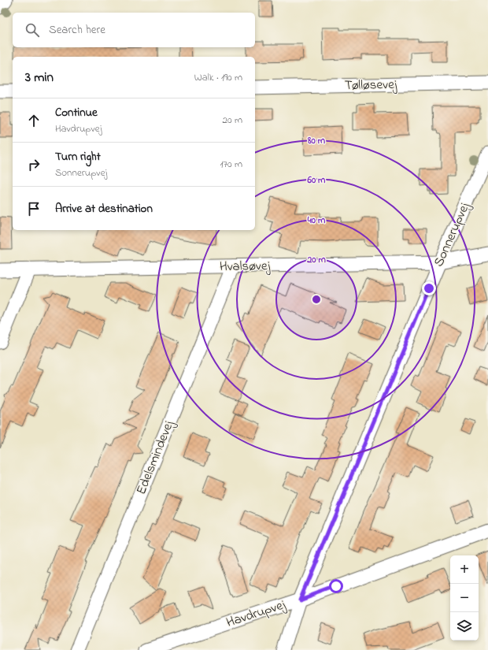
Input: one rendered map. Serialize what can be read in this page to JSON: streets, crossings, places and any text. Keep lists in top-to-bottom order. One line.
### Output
{"streets":{"street":["Tølløsevej","Sonnerupvej","Hvalsøvej","Edelsmindevej","Havdrupvej"]},"crossings":[["Sonnerupvej","Hvalsøvej"],["Sonnerupvej","Havdrupvej"],["Hvalsøvej","Edelsmindevej"]],"page":{"search":"Search here","heading":["3 min","Walk · 190 m"],"list":[["Continue","Havdrupvej","20 m"],["Turn right","Sonnerupvej","170 m"],"Arrive at destination"],"map_buttons":["+","−"]},"rings":["80 m","60 m","40 m","20 m"]}
